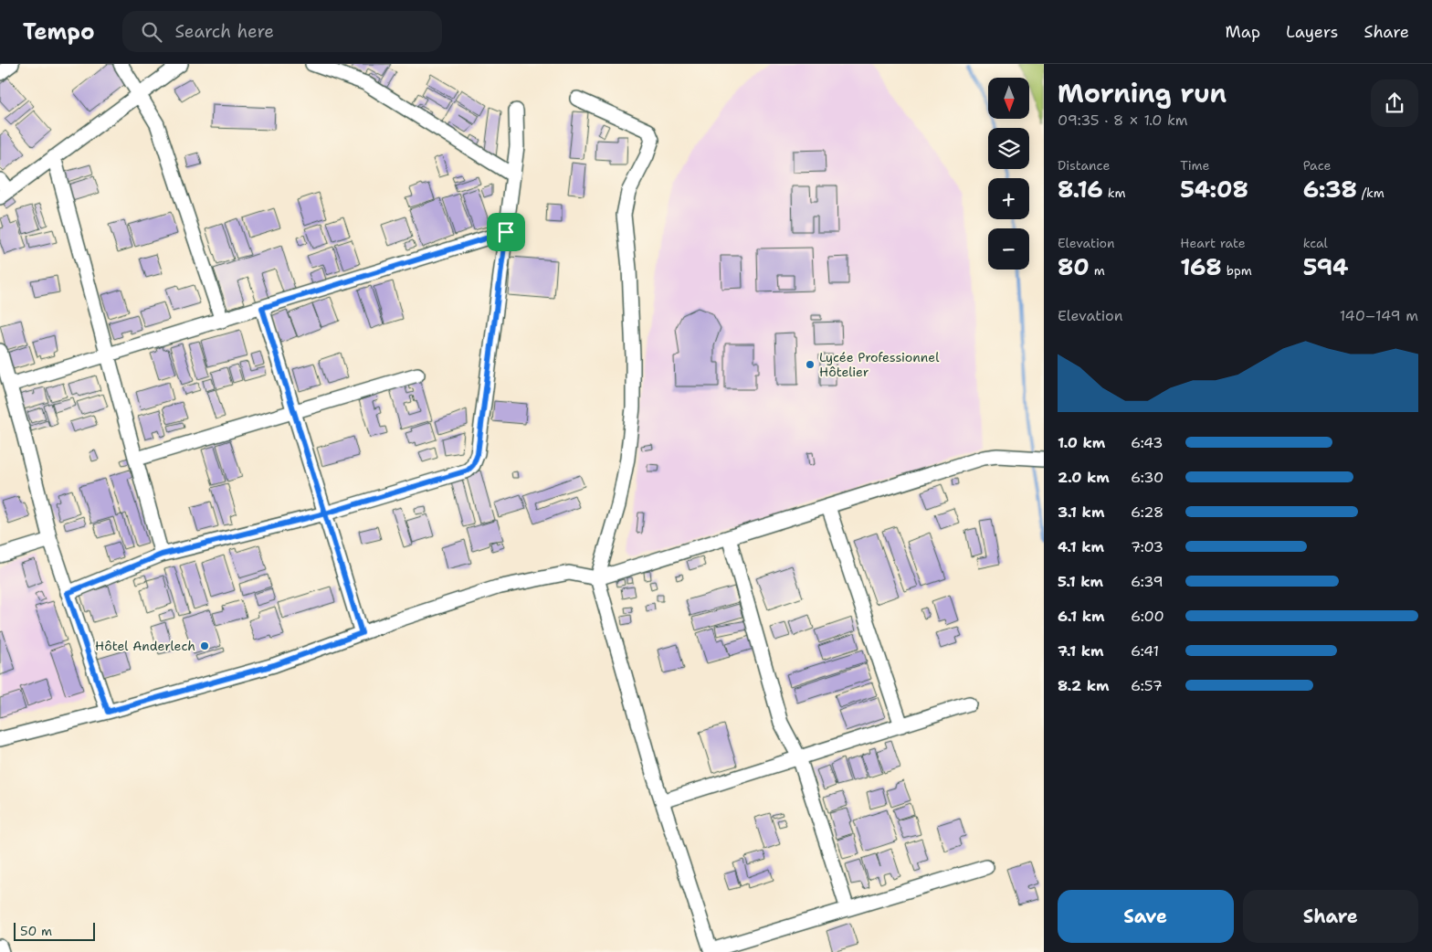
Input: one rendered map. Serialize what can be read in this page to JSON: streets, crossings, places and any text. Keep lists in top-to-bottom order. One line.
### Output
{"places":["Lycée Professionnel Hôtelier","Hôtel Anderlech"],"scale_bar":"50 m","north":"bottom","page":{"header":"Tempo","search":"Search here","nav":["Map","Layers","Share"],"heading":["Morning run","09:35 · 8 × 1.0 km"],"map_buttons":["+","−"],"stats":[["Distance","8.16 km"],["Time","54:08"],["Pace","6:38 /km"],["Elevation","80 m"],["Heart rate","168 bpm"],["kcal","594"]],"chart":["Elevation","140–149 m"],"list":[{"name":"1.0 km","note":"6:43"},{"name":"2.0 km","note":"6:30"},{"name":"3.1 km","note":"6:28"},{"name":"4.1 km","note":"7:03"},{"name":"5.1 km","note":"6:39"},{"name":"6.1 km","note":"6:00"},{"name":"7.1 km","note":"6:41"},{"name":"8.2 km","note":"6:57"}],"buttons":["Save","Share"],"scale":"50 m"}}
